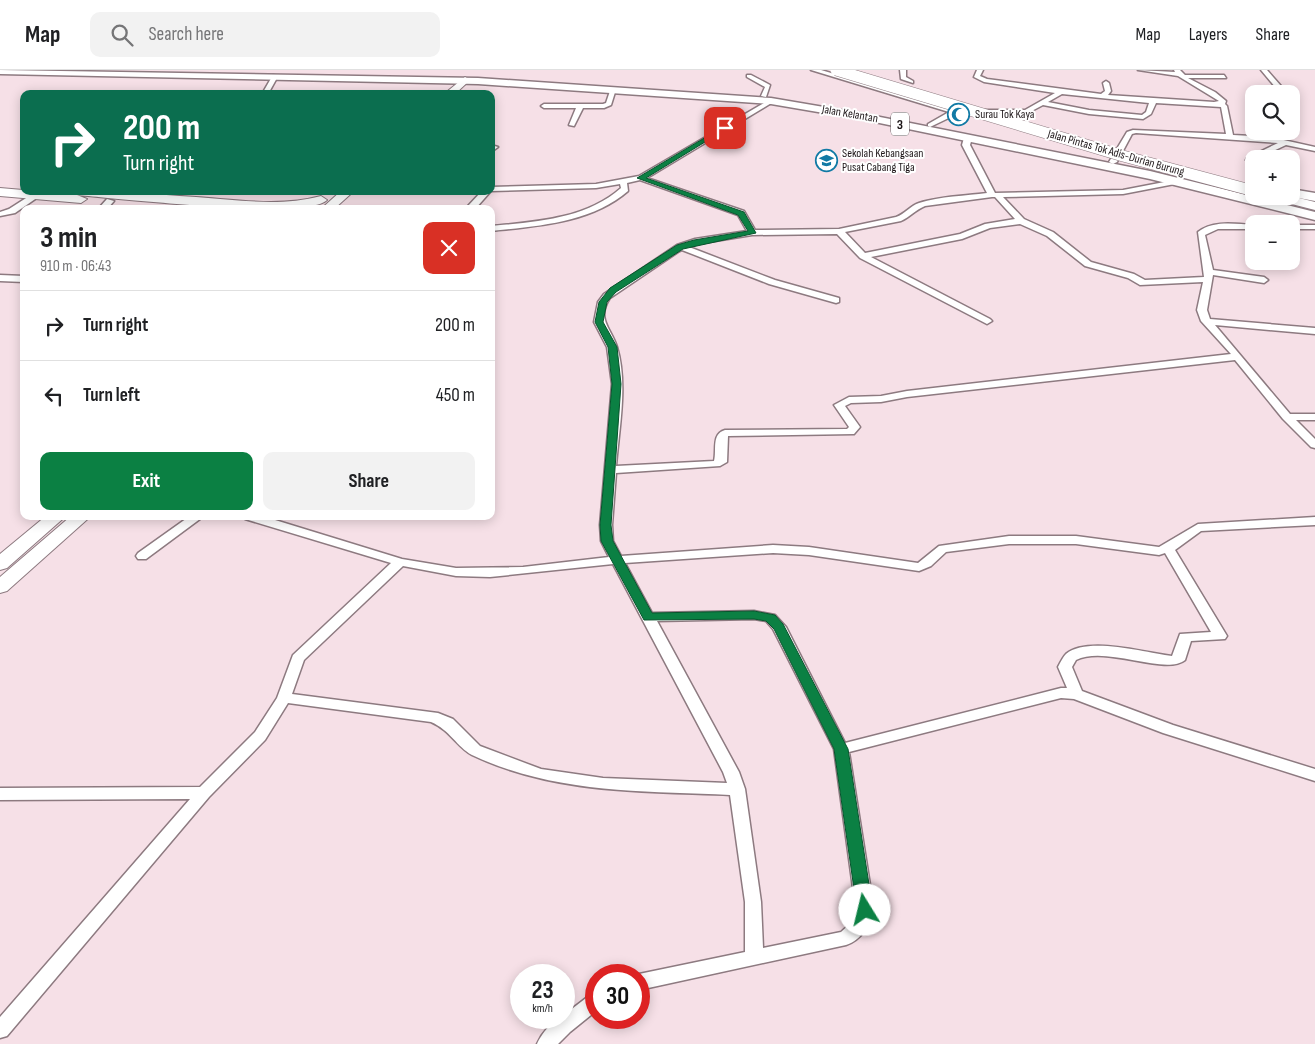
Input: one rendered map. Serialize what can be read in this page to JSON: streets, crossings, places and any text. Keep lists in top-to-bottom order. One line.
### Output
{"streets":{"highway":["Jalan Kelantan","3"],"main road":["Jalan Pintas Tok Adis-Durian Burung"]},"crossings":[["Jalan Kelantan","3"]],"places":{"mosque":["Surau Tok Kaya"],"school or university":["Sekolah Kebangsaan Pusat Cabang Tiga"]},"page":{"header":"Map","search":"Search here","nav":["Map","Layers","Share"],"map_buttons":["+","−"],"turn":["200 m","Turn right"],"heading":["3 min","910 m · 06:43"],"list":[{"name":"Turn right","value":"200 m"},{"name":"Turn left","value":"450 m"}],"buttons":["Exit","Share"],"speed":"23 km/h","limit":"30"}}
